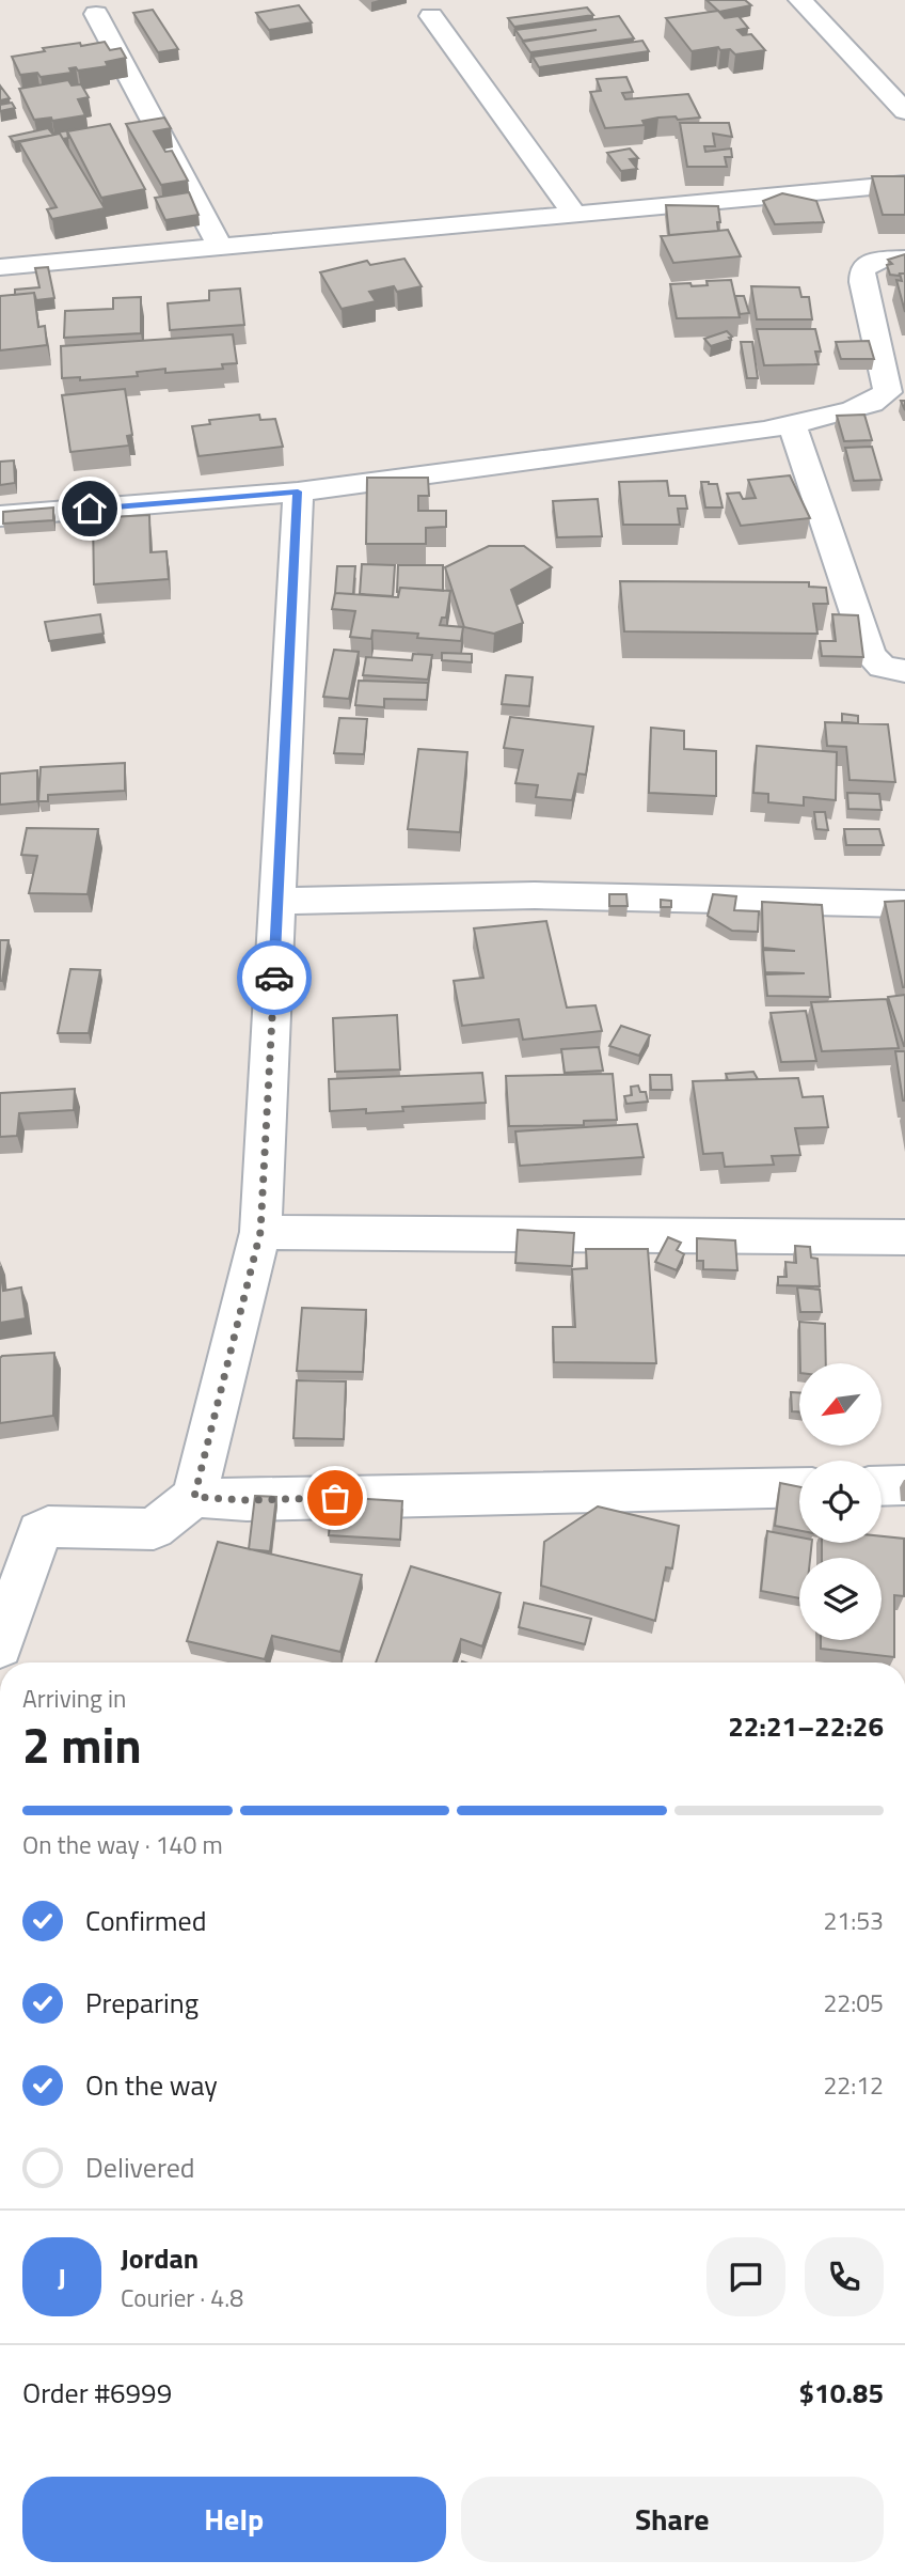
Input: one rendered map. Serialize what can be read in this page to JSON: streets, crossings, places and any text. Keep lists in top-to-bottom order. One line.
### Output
{"north":"bottom left","page":{"heading":["2 min","Arriving in","22:21–22:26"],"panel":["Jordan","Courier · 4.8","Order #6999","$10.85"],"bar":"On the way · 140 m","list":[["Confirmed","21:53"],["Preparing","22:05"],["On the way","22:12"],"Delivered"],"round":"J","buttons":["Help","Share"]}}
